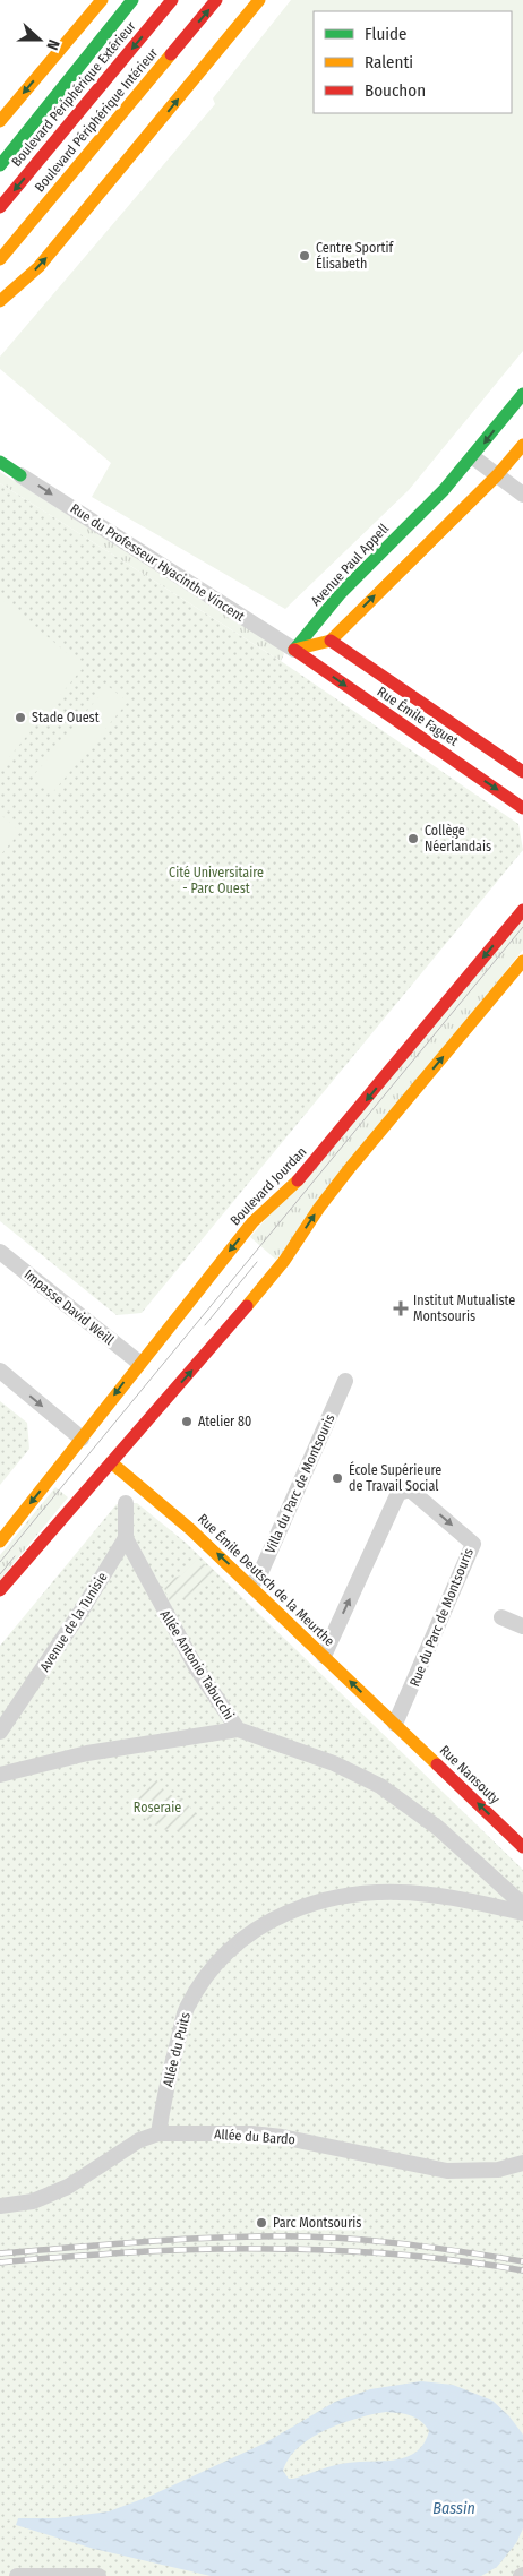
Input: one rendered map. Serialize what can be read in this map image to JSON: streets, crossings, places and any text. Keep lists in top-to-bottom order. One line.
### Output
{"streets":{"main road":["Boulevard Périphérique Extérieur","Boulevard Périphérique Intérieur","Avenue Paul Appell","Rue Émile Faguet","Boulevard Jourdan","Rue Émile Deutsch de la Meurthe","Rue Nansouty"],"street":["Rue du Professeur Hyacinthe Vincent","Impasse David Weill","Villa du Parc de Montsouris","Rue du Parc de Montsouris","Avenue de la Tunisie","Allée Antonio Tabucchi","Allée du Puits","Allée du Bardo"]},"crossings":[["Rue du Professeur Hyacinthe Vincent","Avenue Paul Appell"],["Rue du Professeur Hyacinthe Vincent","Rue Émile Faguet"],["Avenue Paul Appell","Rue Émile Faguet"],["Boulevard Jourdan","Impasse David Weill"],["Villa du Parc de Montsouris","Rue Émile Deutsch de la Meurthe"],["Rue Émile Deutsch de la Meurthe","Rue du Parc de Montsouris"],["Rue Émile Deutsch de la Meurthe","Rue Nansouty"],["Rue du Parc de Montsouris","Rue Nansouty"],["Avenue de la Tunisie","Allée Antonio Tabucchi"],["Allée du Puits","Allée du Bardo"]],"one_way":["Rue du Professeur Hyacinthe Vincent","Rue Émile Deutsch de la Meurthe","Rue Nansouty"],"water":["Bassin"],"parks":["Cité Universitaire - Parc Ouest","Roseraie"],"places":{"other":["Centre Sportif Élisabeth","Stade Ouest","Collège Néerlandais","Atelier 80","École Supérieure de Travail Social","Parc Montsouris"],"health":["Institut Mutualiste Montsouris"]},"legend":["Fluide","Ralenti","Bouchon"],"north":"right"}
